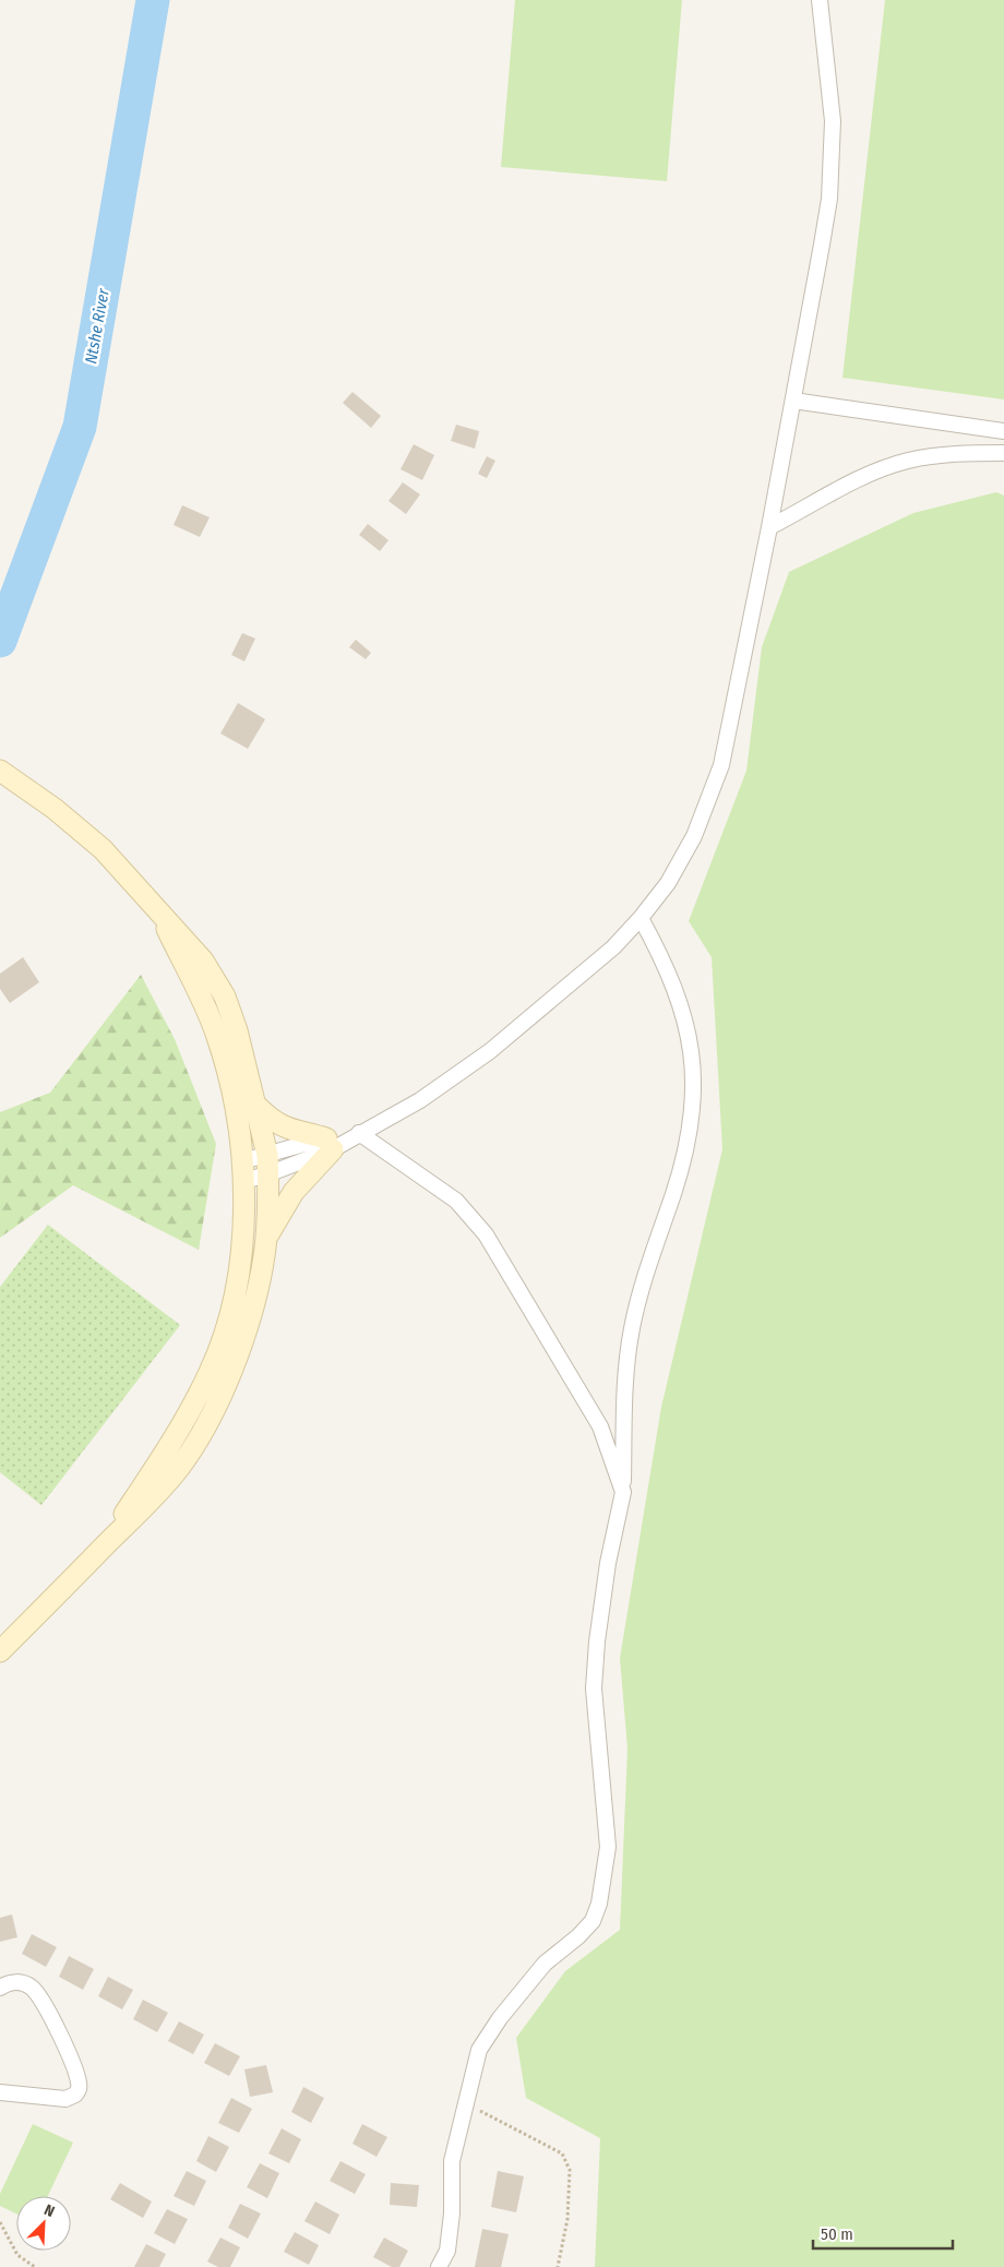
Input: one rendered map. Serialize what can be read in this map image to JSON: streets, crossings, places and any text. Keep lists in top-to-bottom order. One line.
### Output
{"water":["Ntshe River"],"scale_bar":"50 m","north":"top right"}
